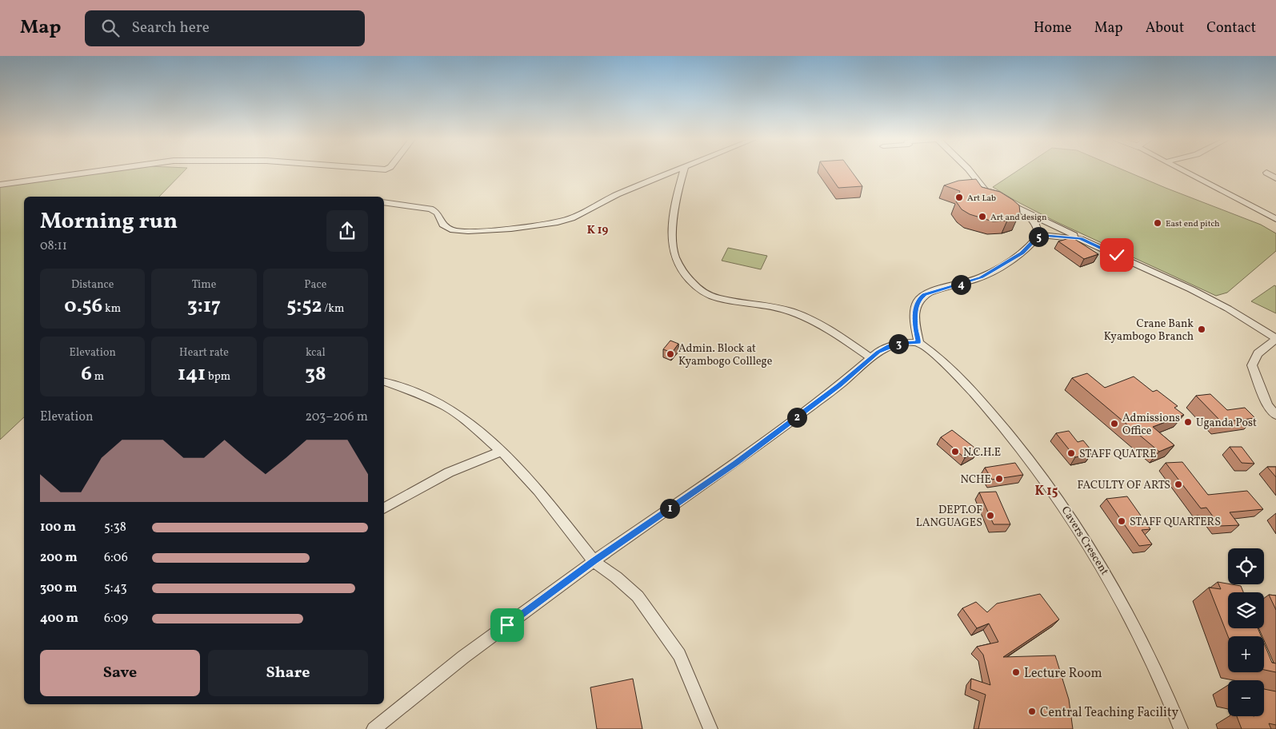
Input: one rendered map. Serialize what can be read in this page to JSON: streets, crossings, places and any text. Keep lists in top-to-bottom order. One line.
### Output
{"streets":{"street":["Cavers Crescent"]},"districts":["K 19","K 15"],"places":["Art Lab","Art and design","East end pitch","Crane Bank Kyambogo Branch","Admin. Block at Kyambogo Colllege","Uganda Post","Admissions Office","N.C.H.E","STAFF QUATRE","NCHE","FACULTY OF ARTS","DEPT.OF LANGUAGES","STAFF QUARTERS","Lecture Room","Central Teaching Facility"],"page":{"header":"Map","search":"Search here","nav":["Home","Map","About","Contact"],"heading":["Morning run","08:11"],"pins":["5","4","3","2","1"],"stats":[["Distance","0.56 km"],["Time","3:17"],["Pace","5:52 /km"],["Elevation","6 m"],["Heart rate","141 bpm"],["kcal","38"]],"chart":["Elevation","203–206 m"],"list":[{"name":"100 m","note":"5:38"},{"name":"200 m","note":"6:06"},{"name":"300 m","note":"5:43"},{"name":"400 m","note":"6:09"}],"map_buttons":["+","−"],"buttons":["Save","Share"]}}
